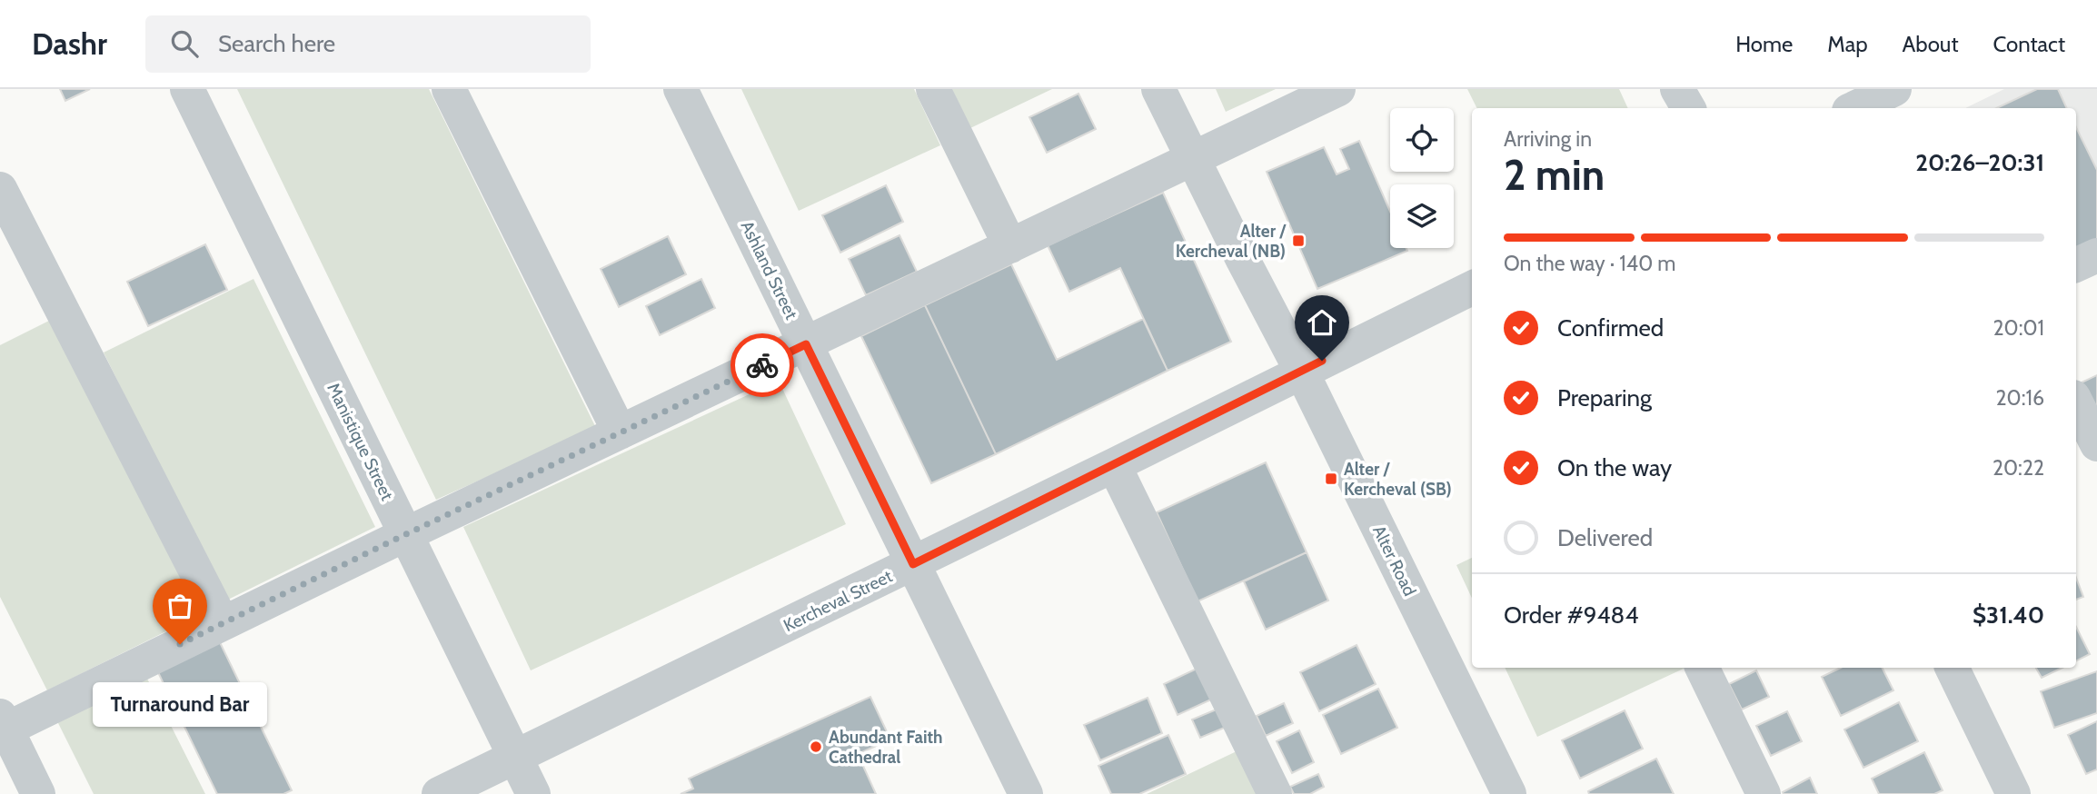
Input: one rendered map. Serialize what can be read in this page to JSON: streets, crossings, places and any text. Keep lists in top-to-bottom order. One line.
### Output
{"streets":{"street":["Ashland Street","Manistique Street","Alter Road","Kercheval Street"]},"crossings":[["Ashland Street","Kercheval Street"],["Manistique Street","Kercheval Street"],["Alter Road","Kercheval Street"]],"places":{"transit":["Alter / Kercheval (NB)","Alter / Kercheval (SB)"],"other":["Turnaround Bar","Abundant Faith Cathedral"]},"page":{"header":"Dashr","search":"Search here","nav":["Home","Map","About","Contact"],"heading":["2 min","Arriving in","20:26–20:31"],"panel":["Order #9484","$31.40"],"bar":"On the way · 140 m","list":[["Confirmed","20:01"],["Preparing","20:16"],["On the way","20:22"],"Delivered"],"bubble":"Turnaround Bar"}}
